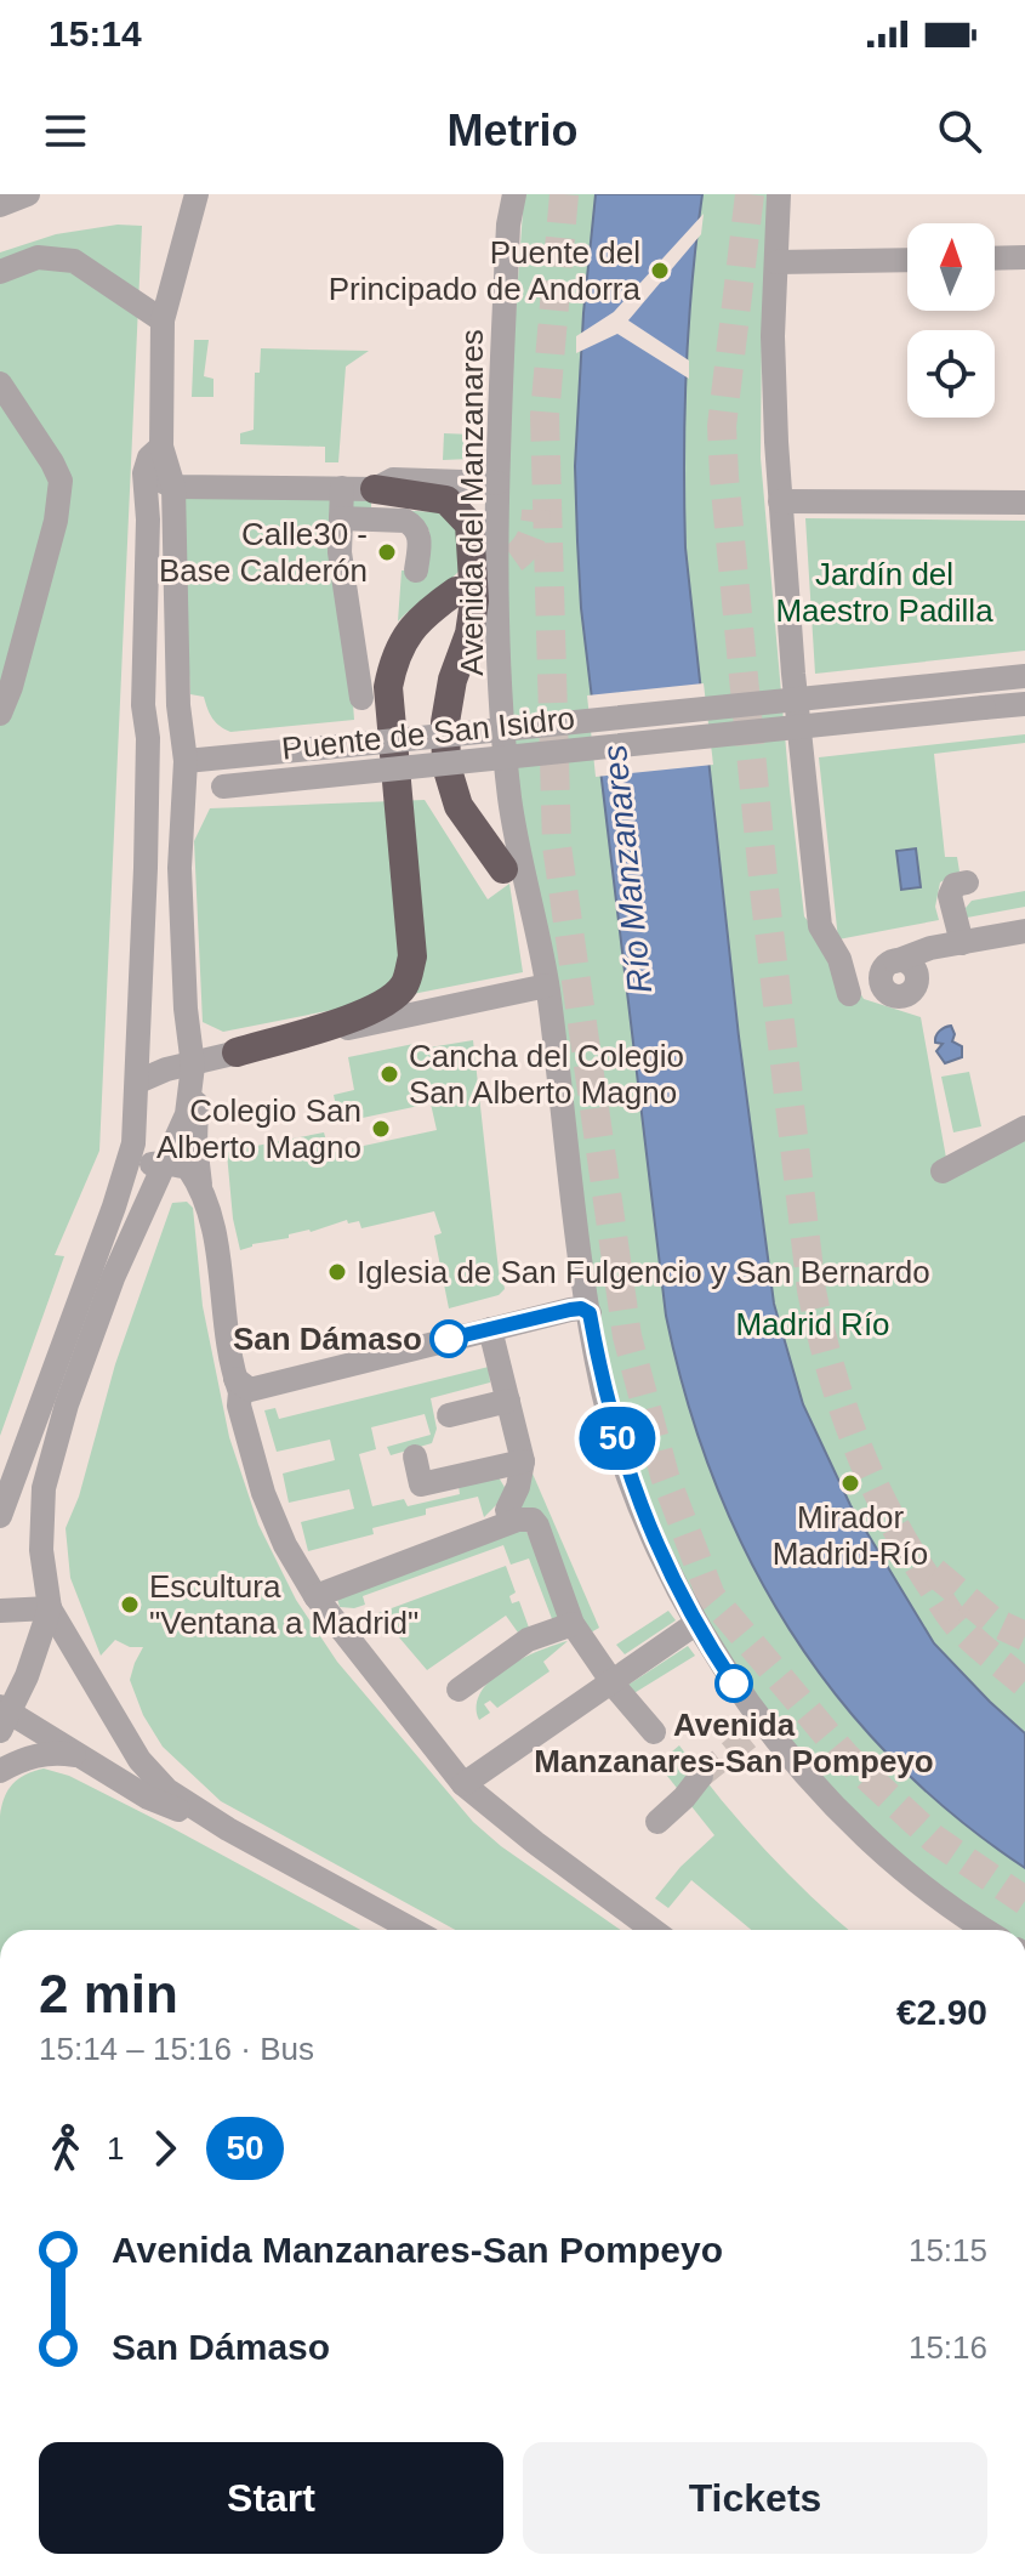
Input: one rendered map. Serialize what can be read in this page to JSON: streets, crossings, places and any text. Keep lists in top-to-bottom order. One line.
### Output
{"streets":{"street":["Avenida del Manzanares","Puente de San Isidro"]},"water":["Río Manzanares"],"parks":["Jardín del Maestro Padilla","Madrid Río"],"places":["Puente del Principado de Andorra","Calle30 - Base Calderón","Cancha del Colegio San Alberto Magno","Colegio San Alberto Magno","Iglesia de San Fulgencio y San Bernardo","San Dámaso","Mirador Madrid-Río","Escultura \"Ventana a Madrid\"","Avenida Manzanares-San Pompeyo"],"lines":["bus line 50"],"north":"top","page":{"status":"15:14","header":"Metrio","on_map":"50","heading":["2 min","15:14 – 15:16 · Bus","€2.90"],"legs":["1","50"],"list":[{"name":"Avenida Manzanares-San Pompeyo","value":"15:15"},{"name":"San Dámaso","value":"15:16"}],"buttons":["Start","Tickets"]}}
